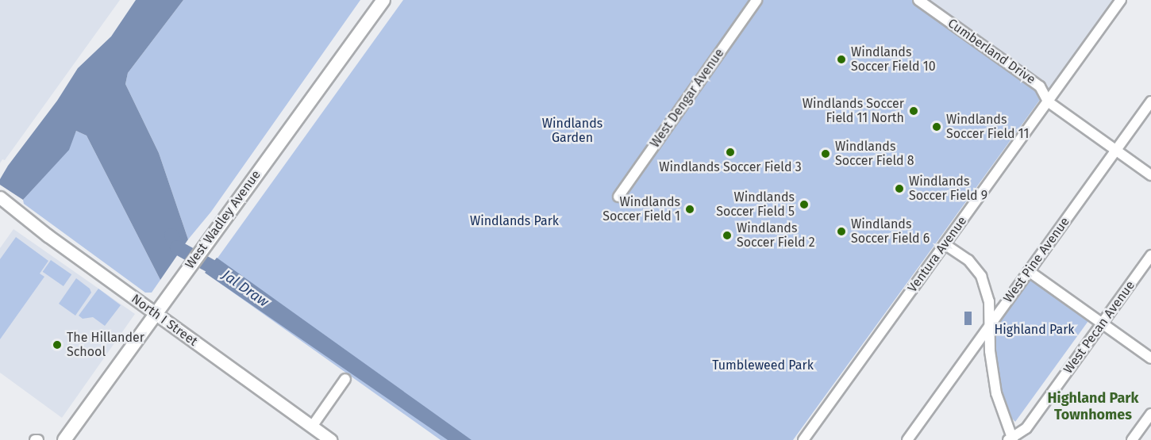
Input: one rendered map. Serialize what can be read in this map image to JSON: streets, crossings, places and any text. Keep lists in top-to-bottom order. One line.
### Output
{"streets":{"main road":["West Wadley Avenue"],"street":["Cumberland Drive","West Dengar Avenue","Ventura Avenue","West Pine Avenue","North I Street","West Pecan Avenue"]},"crossings":[["Cumberland Drive","Ventura Avenue"],["Cumberland Drive","West Pine Avenue"],["West Wadley Avenue","North I Street"]],"districts":["Highland Park Townhomes"],"water":["Jal Draw"],"parks":["Windlands Garden","Windlands Park","Highland Park","Tumbleweed Park"],"places":["Windlands Soccer Field 10","Windlands Soccer Field 11 North","Windlands Soccer Field 11","Windlands Soccer Field 3","Windlands Soccer Field 8","Windlands Soccer Field 9","Windlands Soccer Field 5","Windlands Soccer Field 1","Windlands Soccer Field 6","Windlands Soccer Field 2","The Hillander School"]}
